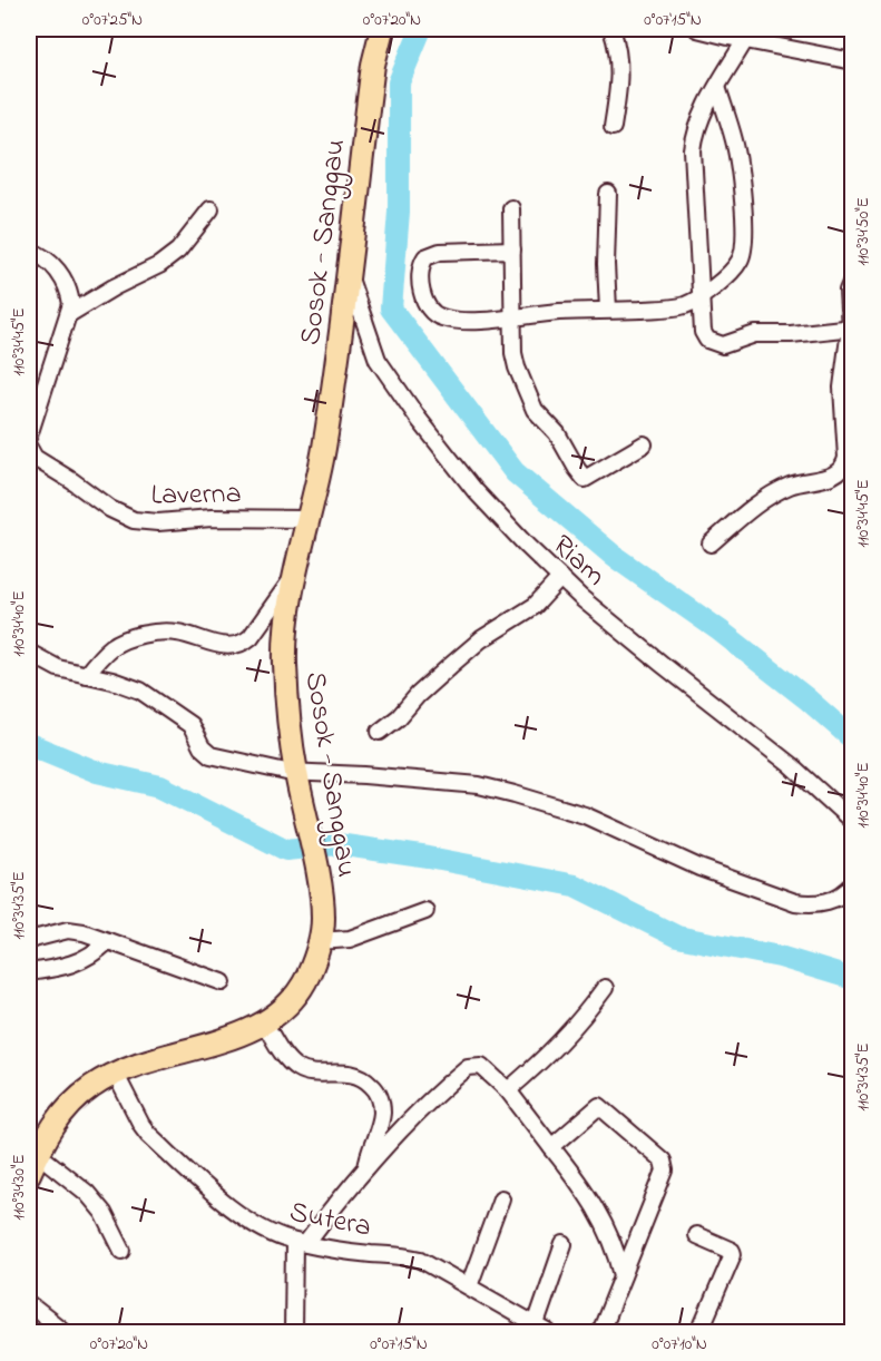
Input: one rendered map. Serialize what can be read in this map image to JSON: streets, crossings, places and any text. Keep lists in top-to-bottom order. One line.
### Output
{"streets":{"highway":["Sosok - Sanggau"],"street":["Laverna","Riam","Sutera"]},"crossings":[["Sosok - Sanggau","Laverna"],["Sosok - Sanggau","Riam"],["Sosok - Sanggau","Sutera"]],"coordinates":["0°07'25\"N","0°07'20\"N","0°07'15\"N","110°34'50\"E","110°34'45\"E","110°34'40\"E","110°34'35\"E","110°34'30\"E","0°07'10\"N"]}
